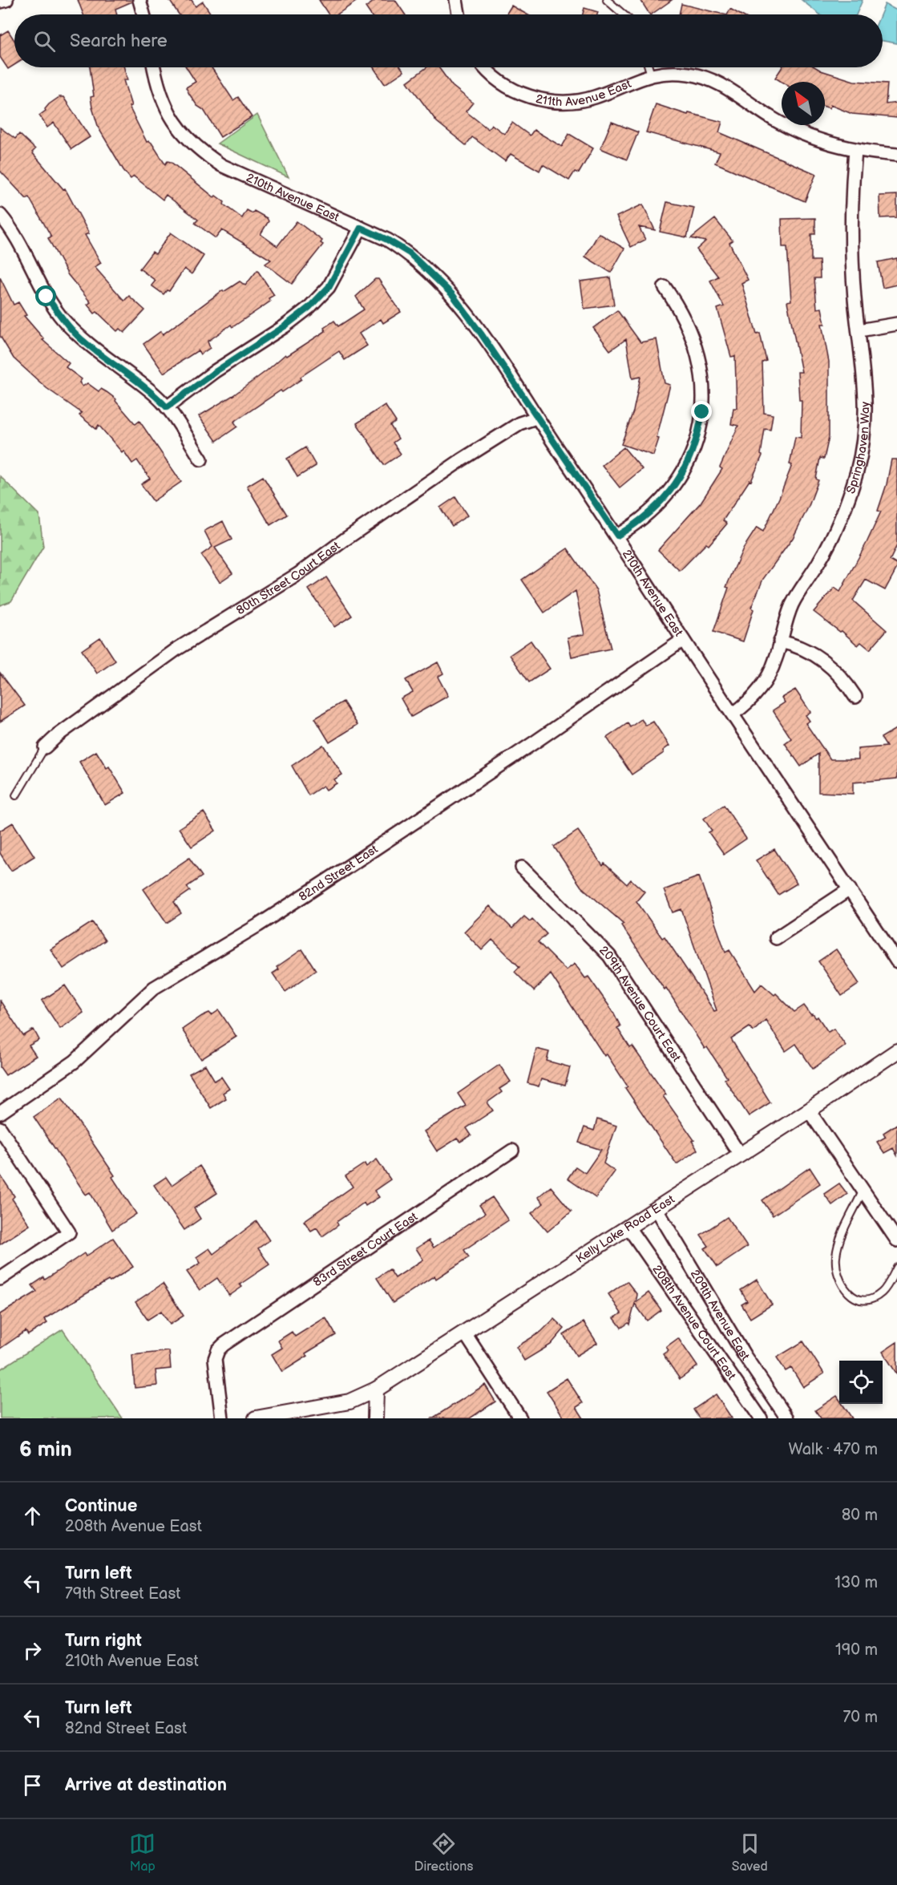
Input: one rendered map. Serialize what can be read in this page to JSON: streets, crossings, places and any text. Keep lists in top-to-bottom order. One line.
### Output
{"streets":{"street":["211th Avenue East","210th Avenue East","Springhaven Way","80th Street Court East","82nd Street East","209th Avenue Court East","Kelly Lake Road East","83rd Street Court East","209th Avenue East","208th Avenue Court East"]},"crossings":[["211th Avenue East","Springhaven Way"],["210th Avenue East","Springhaven Way"],["210th Avenue East","80th Street Court East"],["210th Avenue East","82nd Street East"],["209th Avenue Court East","Kelly Lake Road East"],["Kelly Lake Road East","209th Avenue East"],["Kelly Lake Road East","208th Avenue Court East"]],"north":"top left","page":{"search":"Search here","heading":["6 min","Walk · 470 m"],"list":[["Continue","208th Avenue East","80 m"],["Turn left","79th Street East","130 m"],["Turn right","210th Avenue East","190 m"],["Turn left","82nd Street East","70 m"],"Arrive at destination"],"nav":["Map","Directions","Saved"]}}
